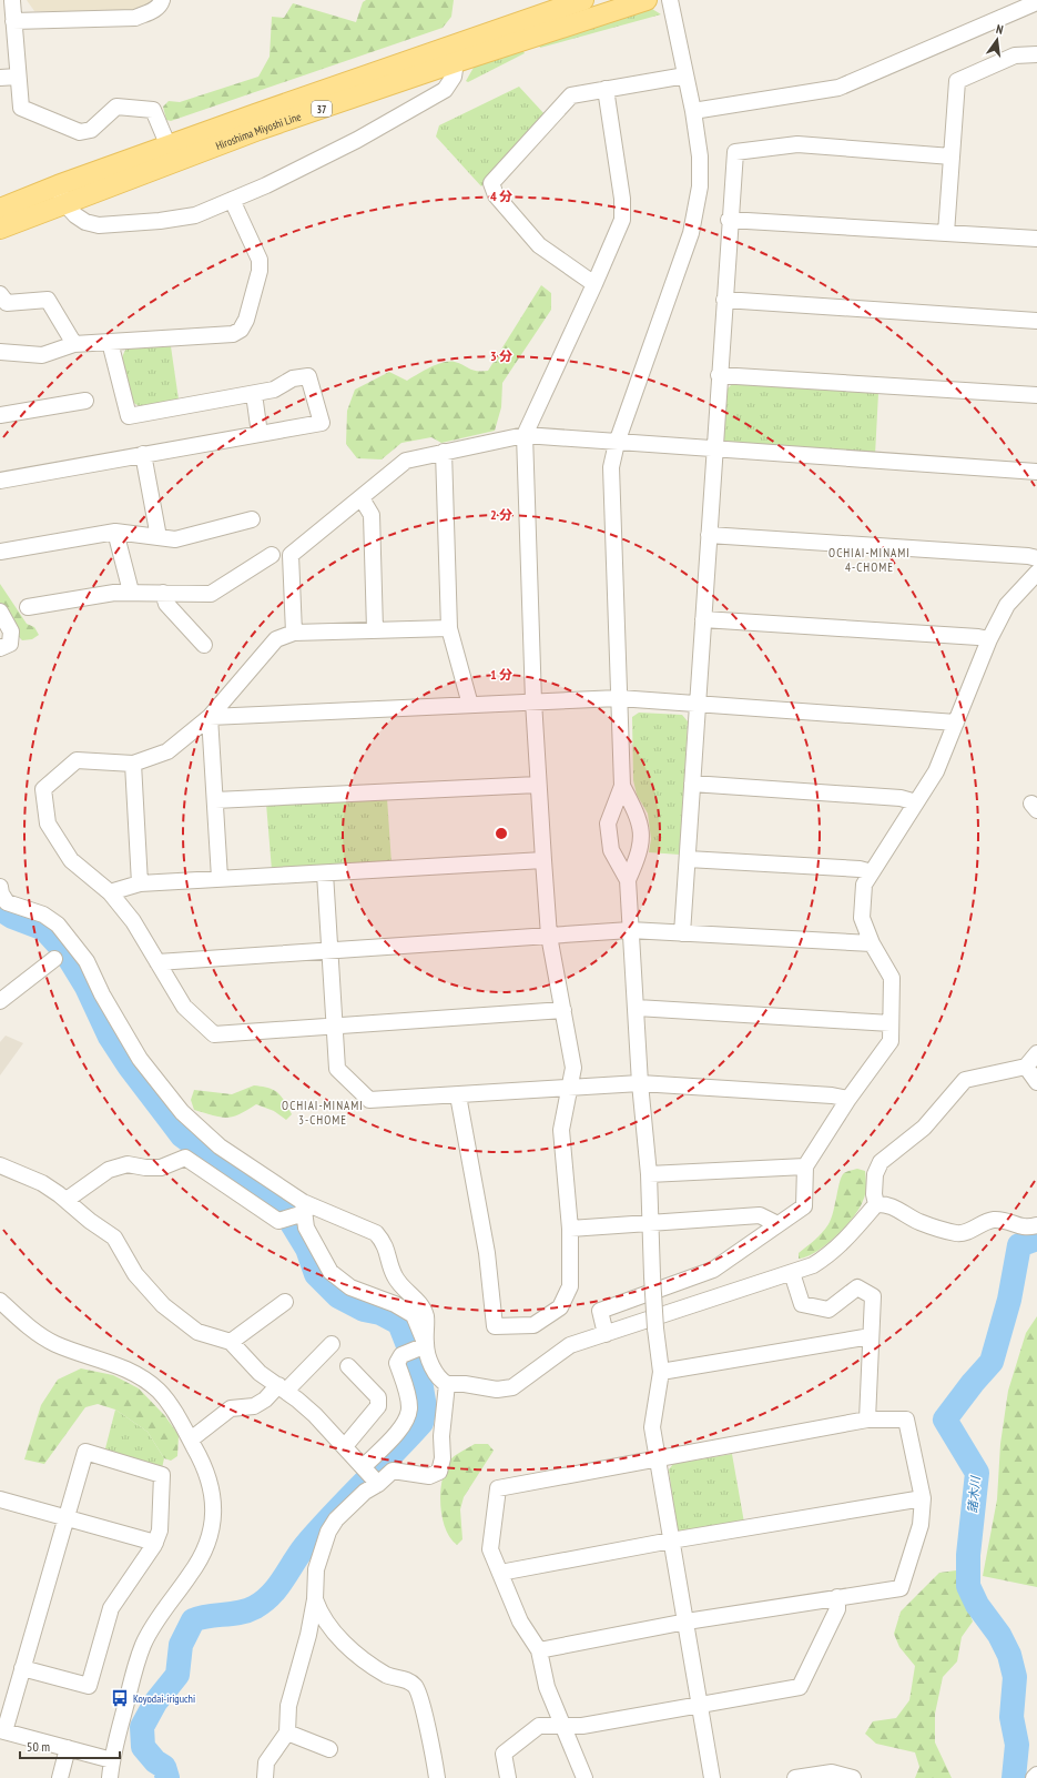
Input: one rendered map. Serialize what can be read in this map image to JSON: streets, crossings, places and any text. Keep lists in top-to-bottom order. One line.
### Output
{"streets":{"main road":["37","Hiroshima Miyoshi Line"]},"districts":["OCHIAI-MINAMI 4-CHOME","OCHIAI-MINAMI 3-CHOME"],"water":["諸木川"],"places":{"bus stop":["Koyodai-iriguchi"]},"scale_bar":"50 m","north":"top","rings":["4 分","3 分","2 分","1 分"]}
